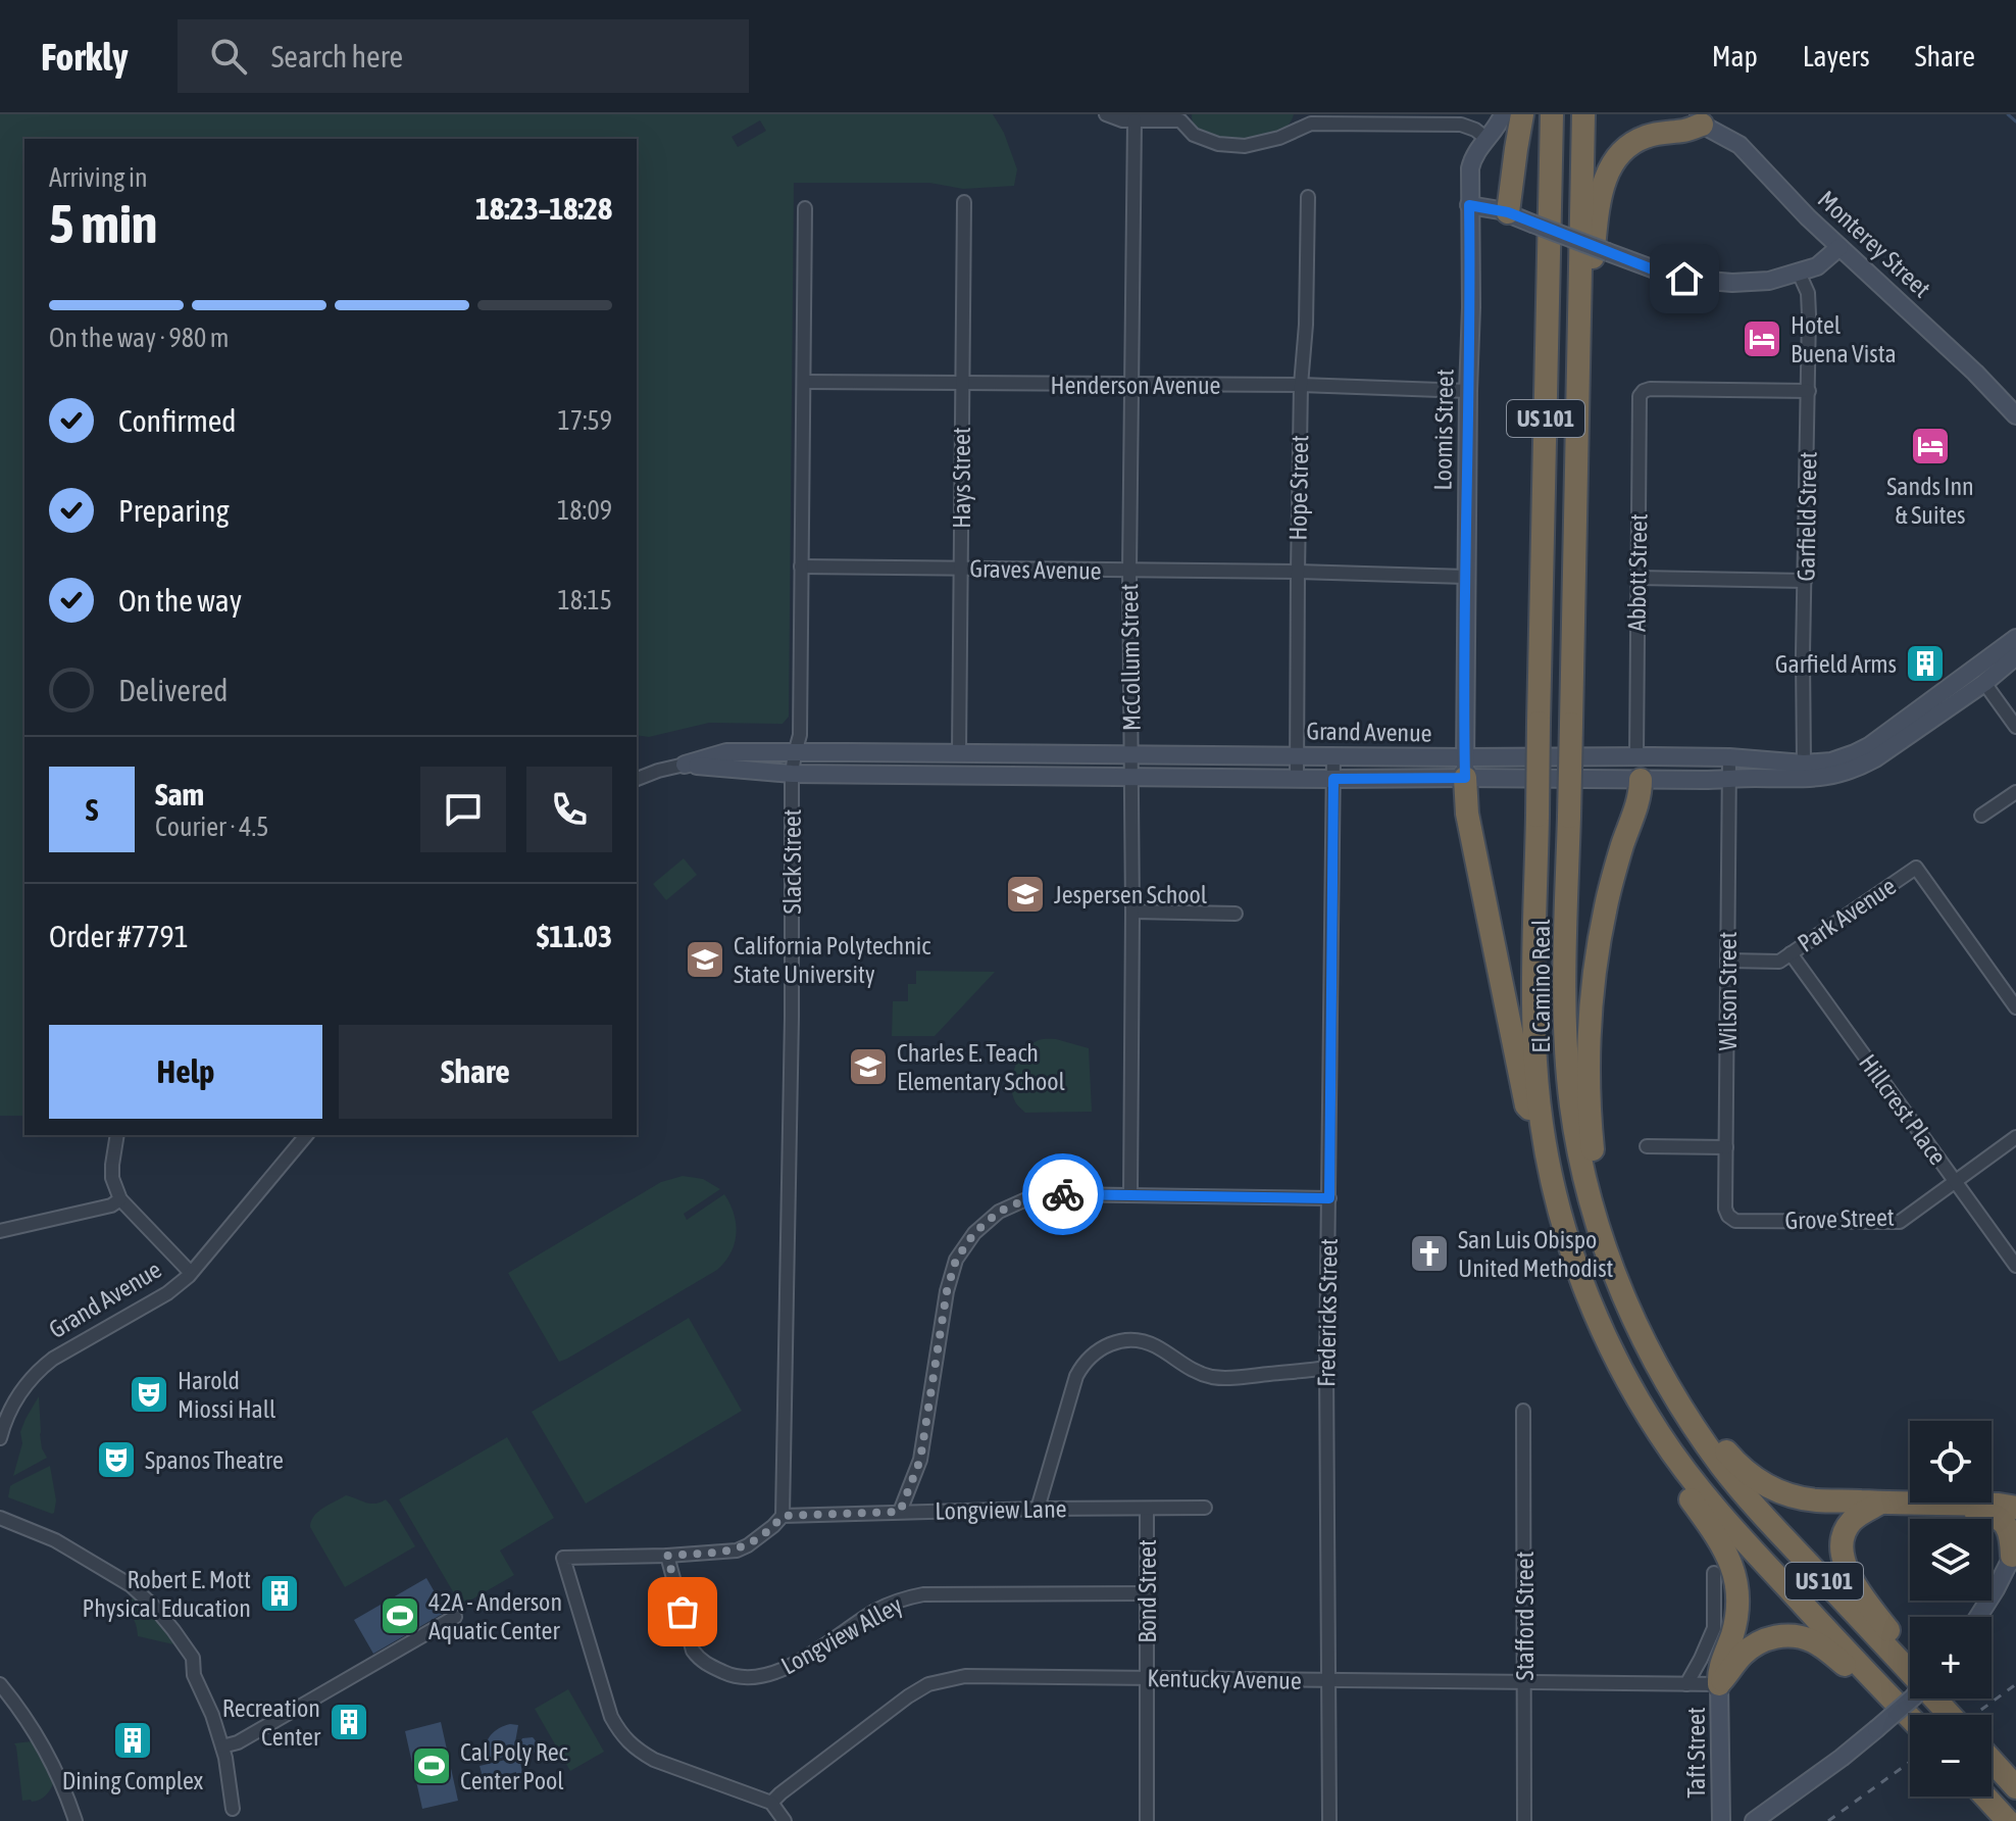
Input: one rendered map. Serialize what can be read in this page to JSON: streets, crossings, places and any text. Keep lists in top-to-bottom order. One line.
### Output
{"streets":{"highway":["US 101","El Camino Real"],"street":["Monterey Street","Henderson Avenue","Loomis Street","Hays Street","Hope Street","Garfield Street","Graves Avenue","Abbott Street","McCollum Street","Grand Avenue","Slack Street","Park Avenue","Wilson Street","Hillcrest Place","Grove Street","Fredericks Street","Longview Lane","Bond Street","Stafford Street","Longview Alley","Kentucky Avenue","Taft Street"]},"crossings":[["Henderson Avenue","Loomis Street"],["Henderson Avenue","Hays Street"],["Henderson Avenue","Hope Street"],["Henderson Avenue","McCollum Street"],["Henderson Avenue","Slack Street"],["Loomis Street","Graves Avenue"],["Loomis Street","Grand Avenue"],["Hays Street","Graves Avenue"],["Hays Street","Grand Avenue"],["Hope Street","Graves Avenue"],["Hope Street","Grand Avenue"],["Garfield Street","Abbott Street"],["Garfield Street","Grand Avenue"],["Graves Avenue","McCollum Street"],["Graves Avenue","Slack Street"],["Abbott Street","Grand Avenue"],["McCollum Street","Grand Avenue"],["Grand Avenue","Slack Street"],["Grand Avenue","Wilson Street"],["Grand Avenue","Fredericks Street"],["Slack Street","Longview Lane"],["Park Avenue","Wilson Street"],["Park Avenue","Hillcrest Place"],["Wilson Street","Grove Street"],["Hillcrest Place","Grove Street"],["Fredericks Street","Kentucky Avenue"],["Longview Lane","Bond Street"],["Bond Street","Longview Alley"],["Bond Street","Kentucky Avenue"],["Stafford Street","Kentucky Avenue"],["Kentucky Avenue","Taft Street"]],"places":{"hotel":["Hotel Buena Vista","Sands Inn & Suites"],"building":["Garfield Arms","Robert E. Mott Physical Education","Recreation Center","Dining Complex"],"school or university":["Jespersen School","California Polytechnic State University","Charles E. Teach Elementary School"],"church":["San Luis Obispo United Methodist"],"theatre":["Harold Miossi Hall","Spanos Theatre"],"sports":["42A - Anderson Aquatic Center","Cal Poly Rec Center Pool"]},"page":{"header":"Forkly","search":"Search here","nav":["Map","Layers","Share"],"heading":["5 min","Arriving in","18:23–18:28"],"panel":["Sam","Courier · 4.5","Order #7791","$11.03"],"bar":"On the way · 980 m","list":[["Confirmed","17:59"],["Preparing","18:09"],["On the way","18:15"],"Delivered"],"round":"S","buttons":["Help","Share"],"map_buttons":["+","−"]}}
